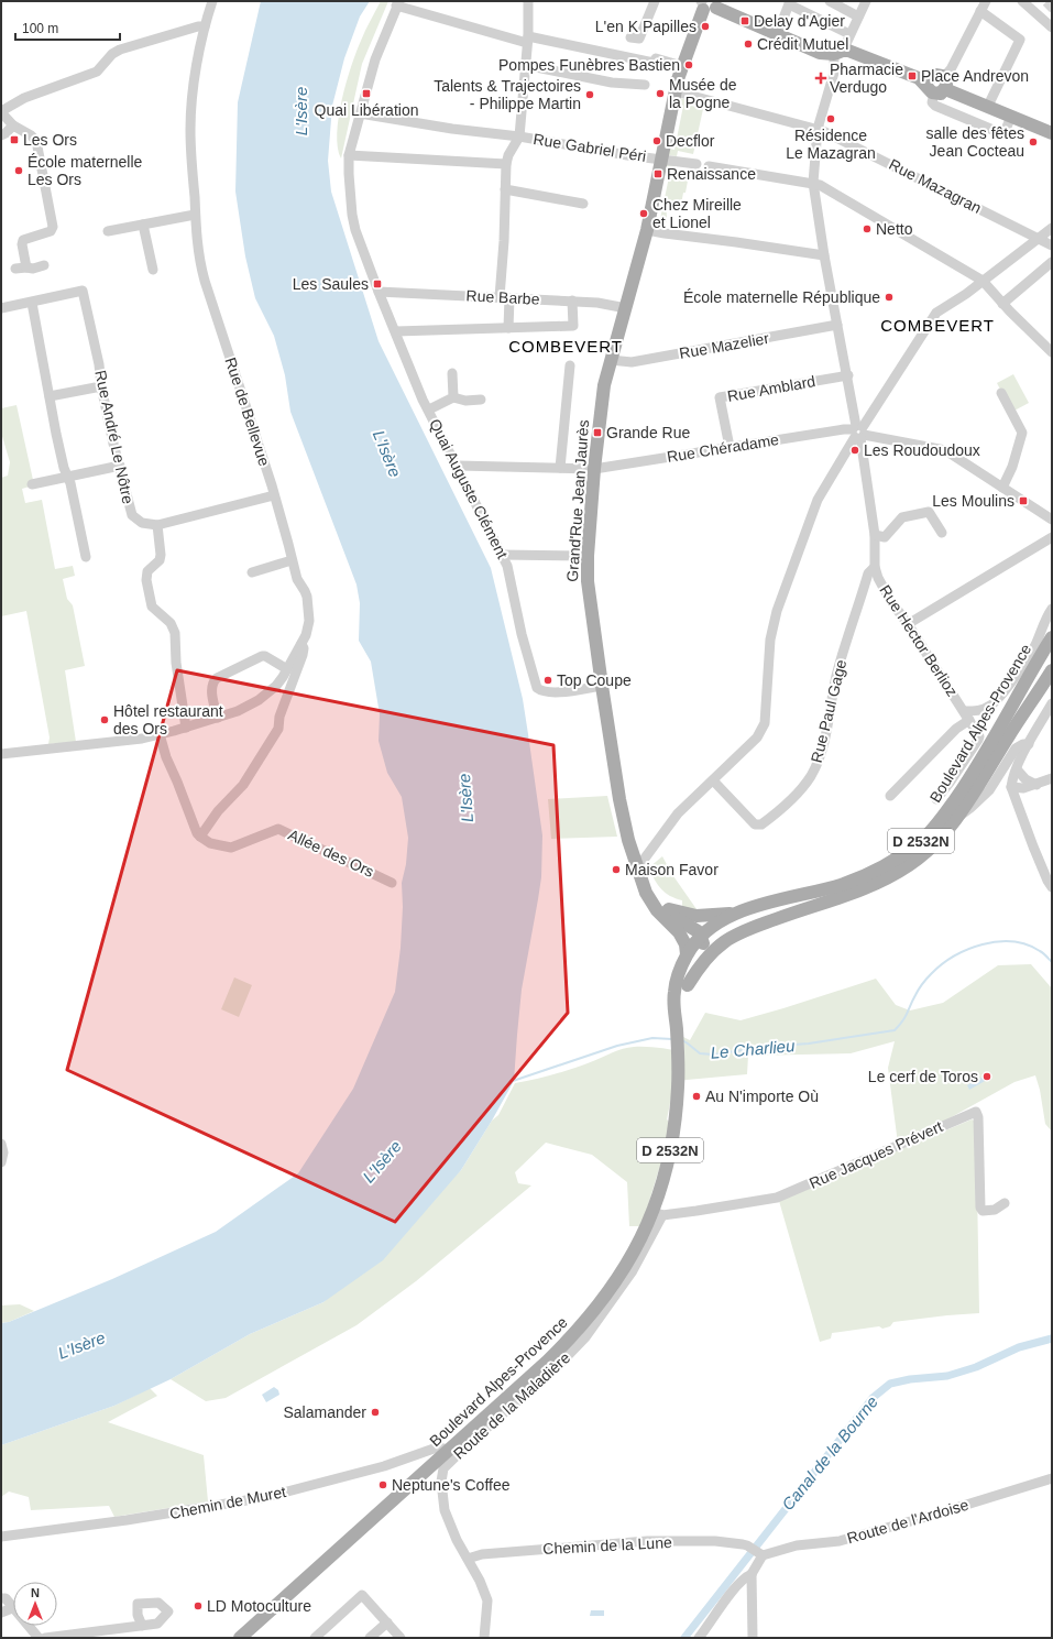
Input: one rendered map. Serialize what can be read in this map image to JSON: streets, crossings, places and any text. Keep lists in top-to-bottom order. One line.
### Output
{"streets":{"main road":["Grand'Rue Jean Jaurès","Boulevard Alpes-Provence","D 2532N"],"street":["Rue Gabriel Péri","Rue Mazagran","Rue Barbe","Rue Mazelier","Rue Amblard","Rue de Bellevue","Rue André Le Nôtre","Rue Chéradame","Quai Auguste Clément","Rue Hector Berlioz","Rue Paul Gage","Allée des Ors","Rue Jacques Prévert","Route de la Maladière","Chemin de Muret","Route de l'Ardoise","Chemin de la Lune"]},"crossings":[["Rue Gabriel Péri","Quai Auguste Clément"],["Rue Gabriel Péri","Grand'Rue Jean Jaurès"],["Rue Mazagran","Grand'Rue Jean Jaurès"],["Rue Mazagran","Rue Hector Berlioz"],["Rue Barbe","Quai Auguste Clément"],["Rue Barbe","Grand'Rue Jean Jaurès"],["Rue Mazelier","Grand'Rue Jean Jaurès"],["Rue Mazelier","Rue Hector Berlioz"],["Rue Amblard","Rue Chéradame"],["Rue Amblard","Rue Hector Berlioz"],["Rue Chéradame","Quai Auguste Clément"],["Rue Chéradame","Grand'Rue Jean Jaurès"],["Rue Chéradame","Rue Hector Berlioz"],["Quai Auguste Clément","Grand'Rue Jean Jaurès"],["Rue Hector Berlioz","Rue Paul Gage"],["Boulevard Alpes-Provence","D 2532N"],["Boulevard Alpes-Provence","Rue Jacques Prévert"],["Boulevard Alpes-Provence","Route de la Maladière"],["Boulevard Alpes-Provence","Chemin de Muret"],["Rue Jacques Prévert","Route de la Maladière"],["Route de la Maladière","Chemin de la Lune"],["Route de l'Ardoise","Chemin de la Lune"]],"districts":["COMBEVERT","COMBEVERT"],"water":["L'Isère","Le Charlieu","Canal de la Bourne"],"places":{"transit":["Delay d'Agier","Place Andrevon","Quai Libération","Les Ors","Renaissance","Les Saules","Grande Rue","Les Moulins"],"other":["L'en K Papilles","Crédit Mutuel","Pompes Funèbres Bastien","Musée de la Pogne","Talents & Trajectoires - Philippe Martin","Résidence Le Mazagran","Decflor","salle des fêtes Jean Cocteau","École maternelle Les Ors","Chez Mireille et Lionel","Netto","École maternelle République","Les Roudoudoux","Top Coupe","Hôtel restaurant des Ors","Maison Favor","Le cerf de Toros","Au N'importe Où","Salamander","Neptune's Coffee","LD Motoculture"],"health":["Pharmacie Verdugo"]},"scale_bar":"100 m","north":"top"}
